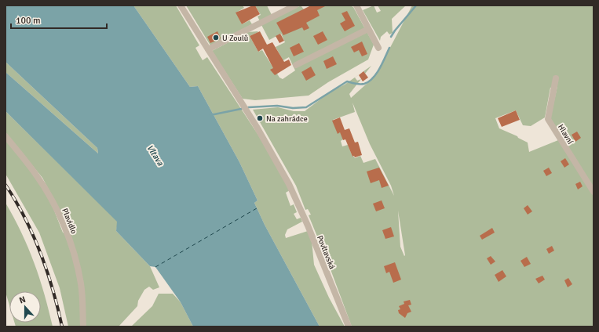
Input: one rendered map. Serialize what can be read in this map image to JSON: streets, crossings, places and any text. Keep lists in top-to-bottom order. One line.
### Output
{"streets":{"street":["Hlavní","Plavidlo","Povltavská"]},"water":["Vltava"],"places":["U Zoulů","Na zahrádce"],"scale_bar":"100 m","north":"top"}
